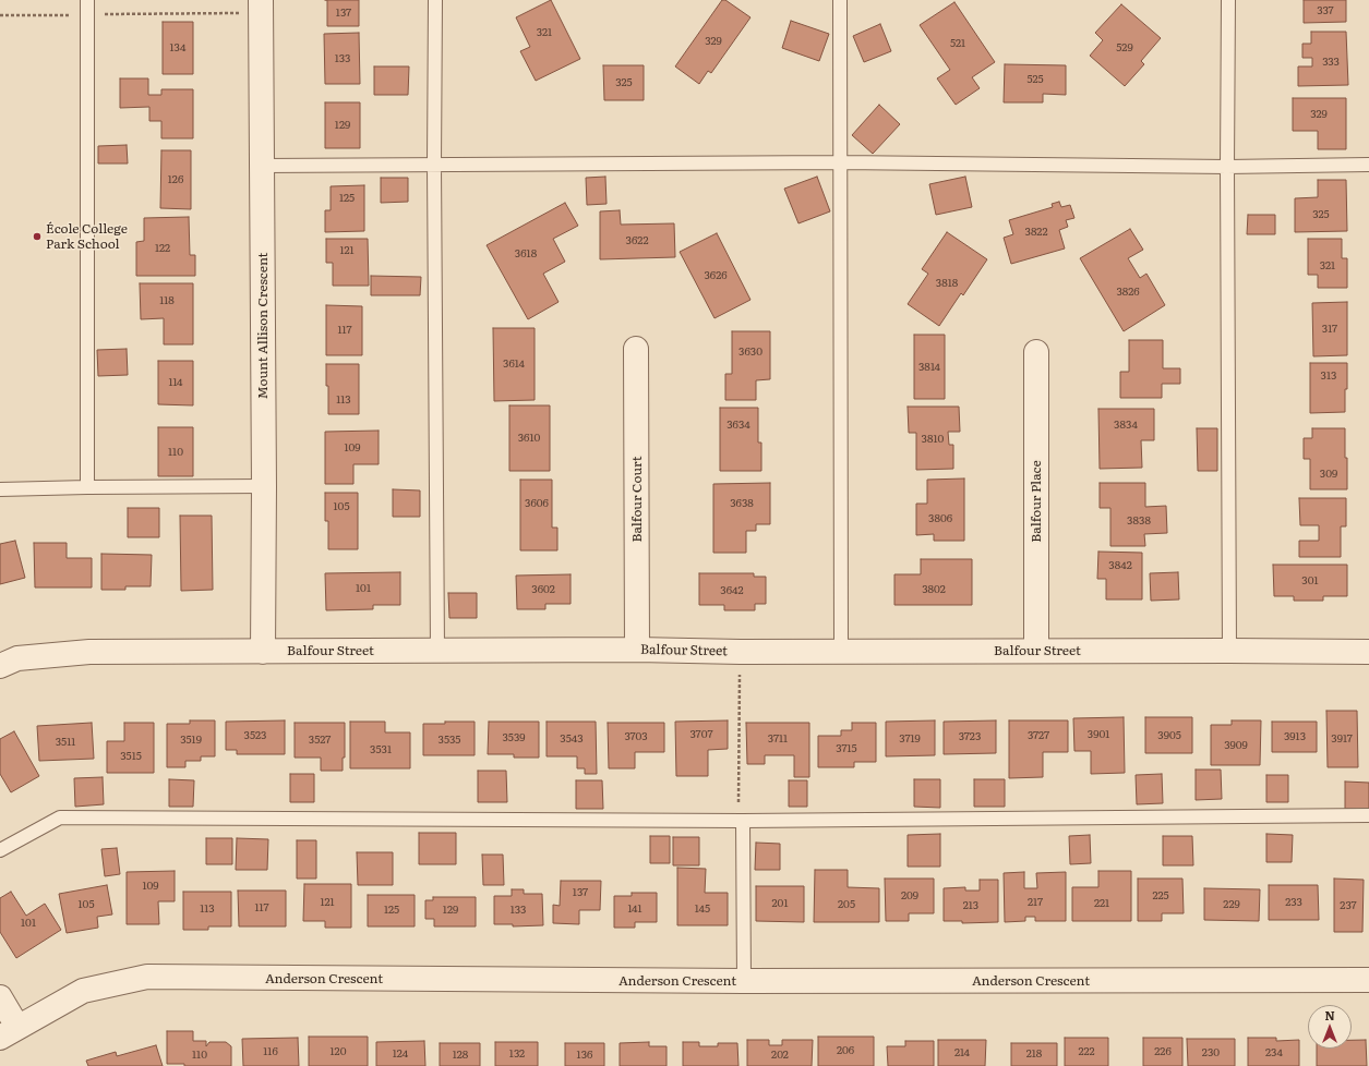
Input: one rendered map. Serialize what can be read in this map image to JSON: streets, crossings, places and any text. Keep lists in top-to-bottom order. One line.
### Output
{"streets":{"street":["Mount Allison Crescent","Balfour Court","Balfour Place","Balfour Street","Anderson Crescent"]},"crossings":[["Mount Allison Crescent","Balfour Street"],["Balfour Court","Balfour Street"],["Balfour Place","Balfour Street"]],"places":["École College Park School"],"house_numbers":["337","137","321","329","521","134","529","133","333","525","325","329","129","126","125","325","3822","3622","122","121","3618","321","3626","3818","3826","118","317","117","3630","3614","3814","313","114","113","3634","3834","3610","3810","109","110","309","3606","3638","105","3806","3838","3842","301","101","3602","3802","3642","3707","3901","3523","3727","3905","3703","3723","3913","3539","3543","3711","3719","3917","3519","3527","3535","3511","3909","3715","3531","3515","109","137","209","225","121","217","233","201","221","105","205","229","213","237","117","113","141","145","125","129","133","101","206","116","120","222","226","214","230","234","124","132","218","110","128","136","202"],"north":"top"}
